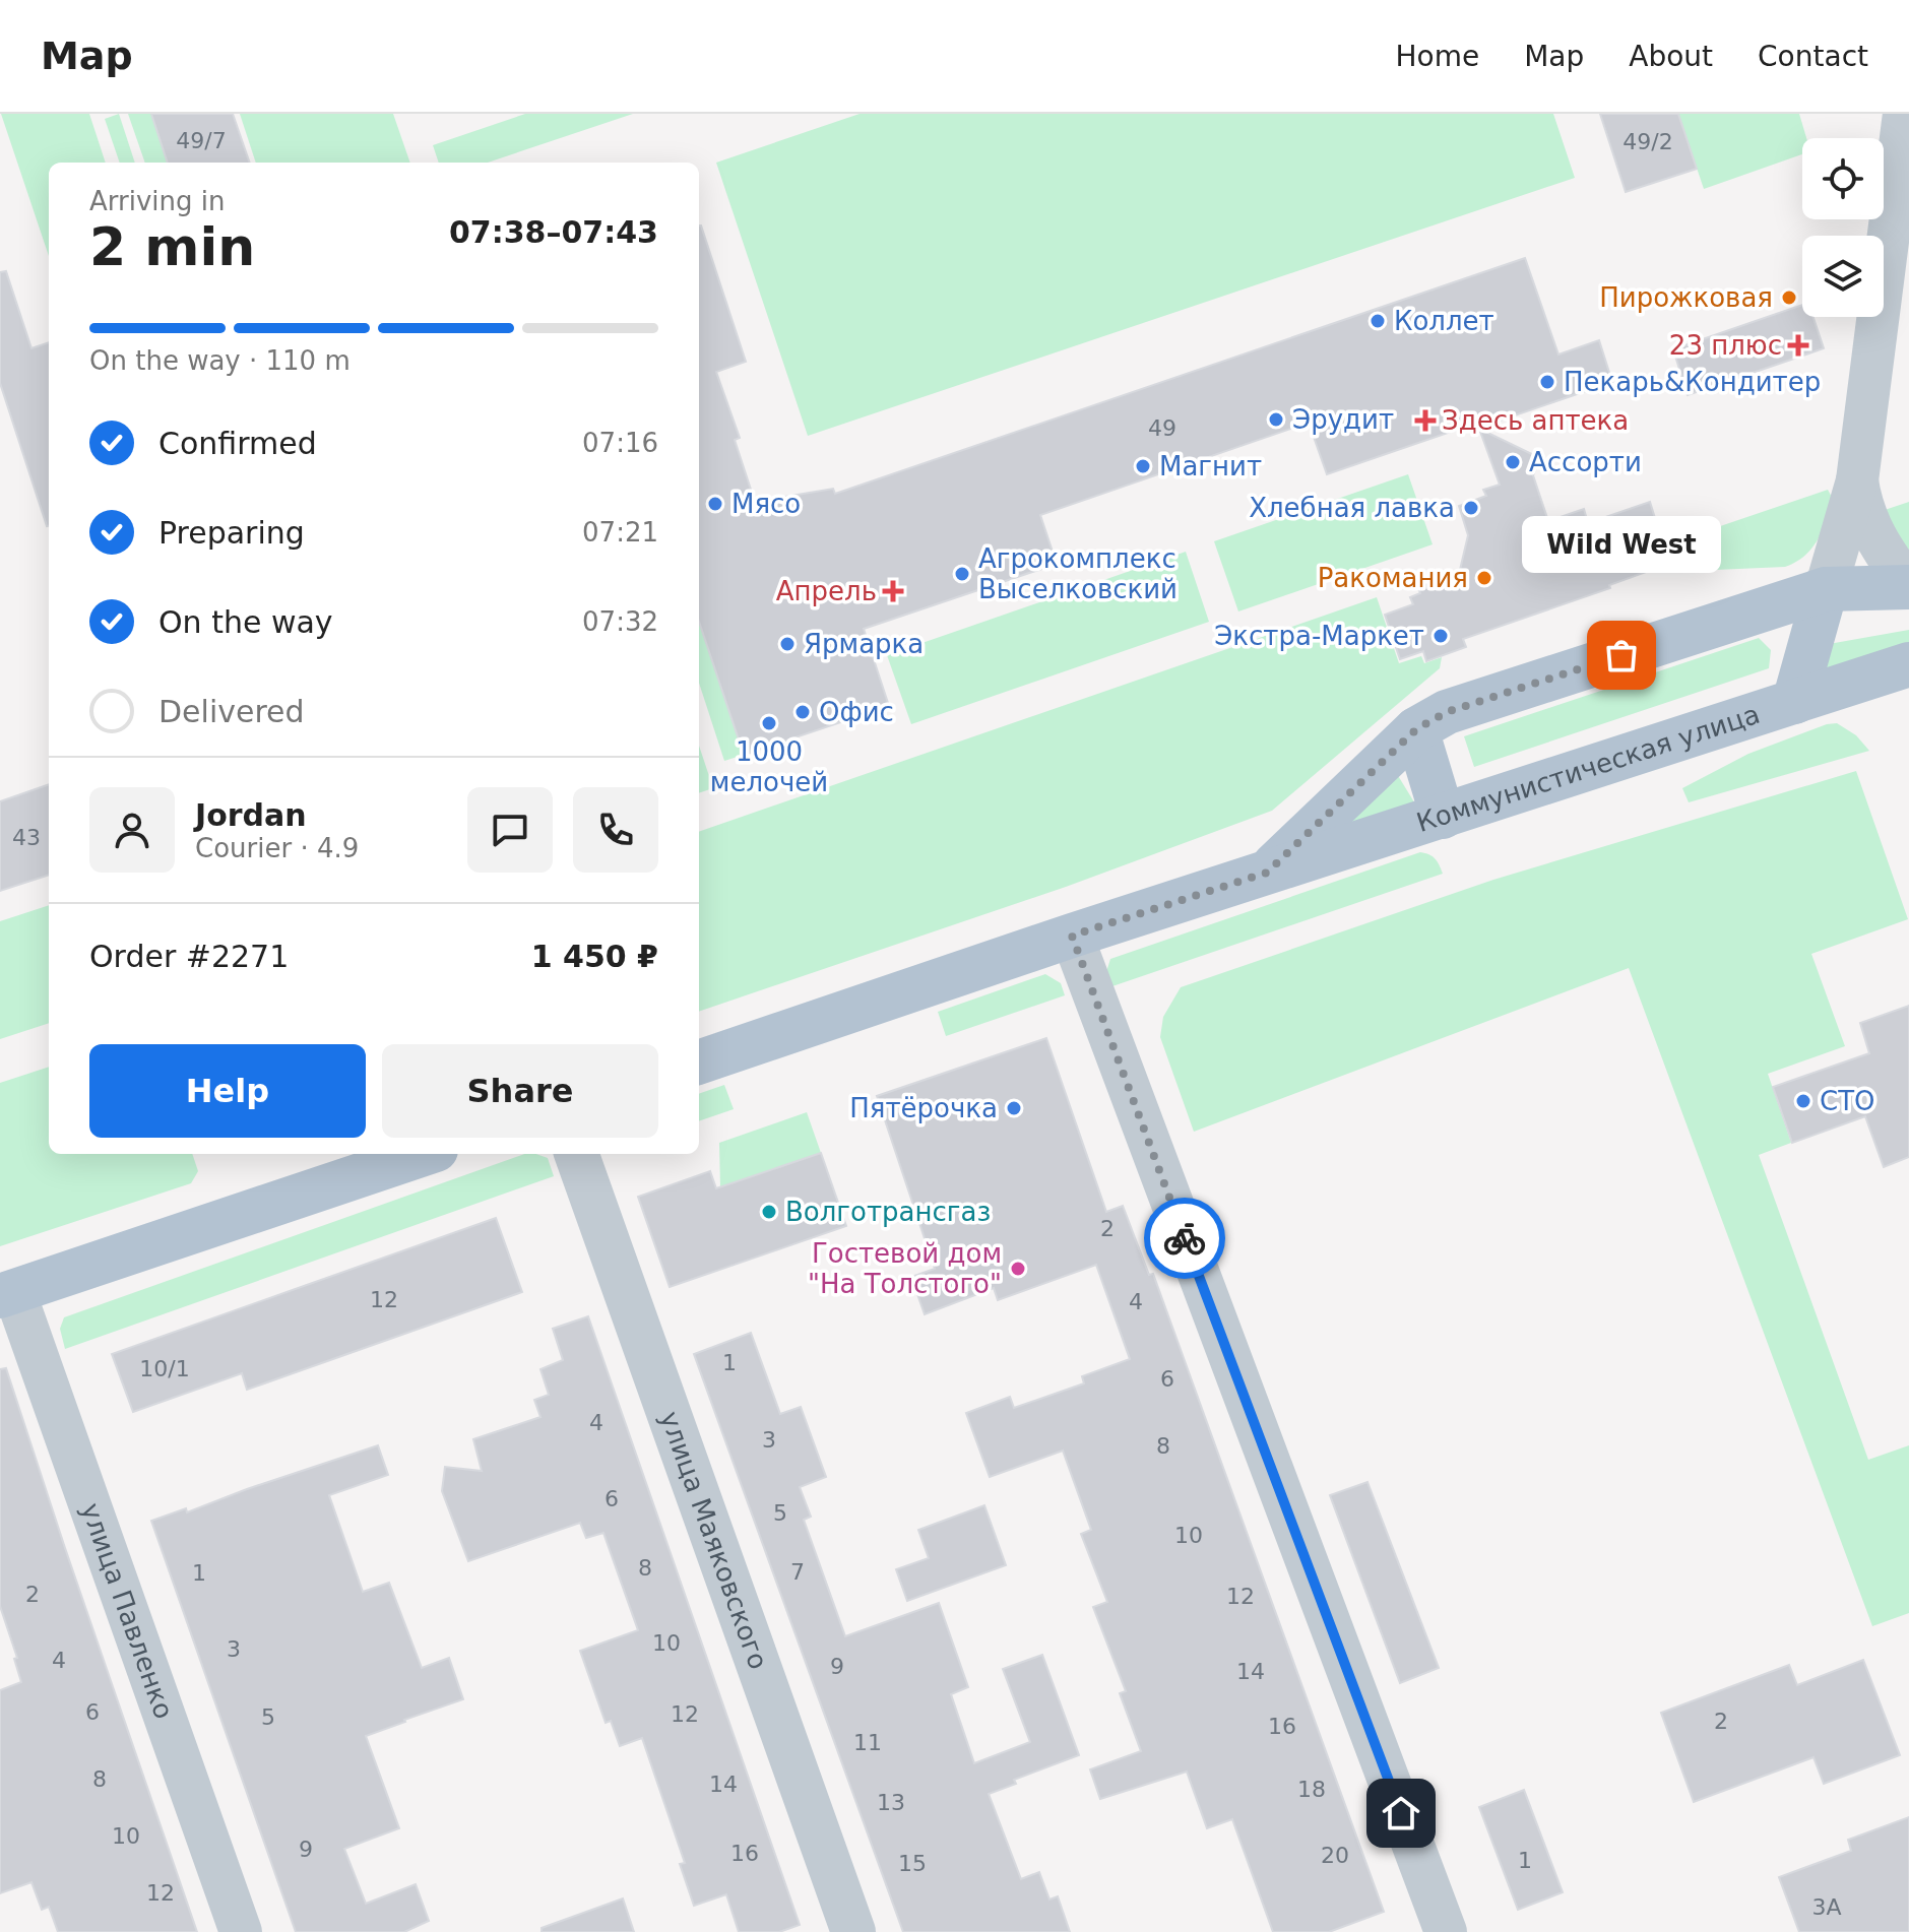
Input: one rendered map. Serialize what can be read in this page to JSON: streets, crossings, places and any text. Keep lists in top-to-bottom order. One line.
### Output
{"streets":{"main road":["Коммунистическая улица"],"street":["улица Маяковского","улица Павленко"]},"places":{"other":["Пирожковая","Коллет","Пекарь&Кондитер","Эрудит","Ассорти","Магнит","Мясо","Хлебная лавка","Агрокомплекс Выселковский","Ракомания","Экстра-Маркет","Ярмарка","Wild West","Офис","1000 мелочей","СТО","Пятёрочка","Волготрансгаз","Гостевой дом \"На Толстого\""],"health":["23 плюс","Здесь аптека","Апрель"]},"house_numbers":["49/7","49/2","49","43","2","12","4","1","10/1","6","4","3","8","6","5","10","8","7","1","2","12","10","3","4","9","14","6","12","5","2","16","11","8","14","18","13","10","9","16","20","1","15","12","3А"],"page":{"header":"Map","nav":["Home","Map","About","Contact"],"heading":["2 min","Arriving in","07:38–07:43"],"panel":["Jordan","Courier · 4.9","Order #2271","1 450 ₽"],"bar":"On the way · 110 m","list":[["Confirmed","07:16"],["Preparing","07:21"],["On the way","07:32"],"Delivered"],"bubble":"Wild West","buttons":["Help","Share"]}}
